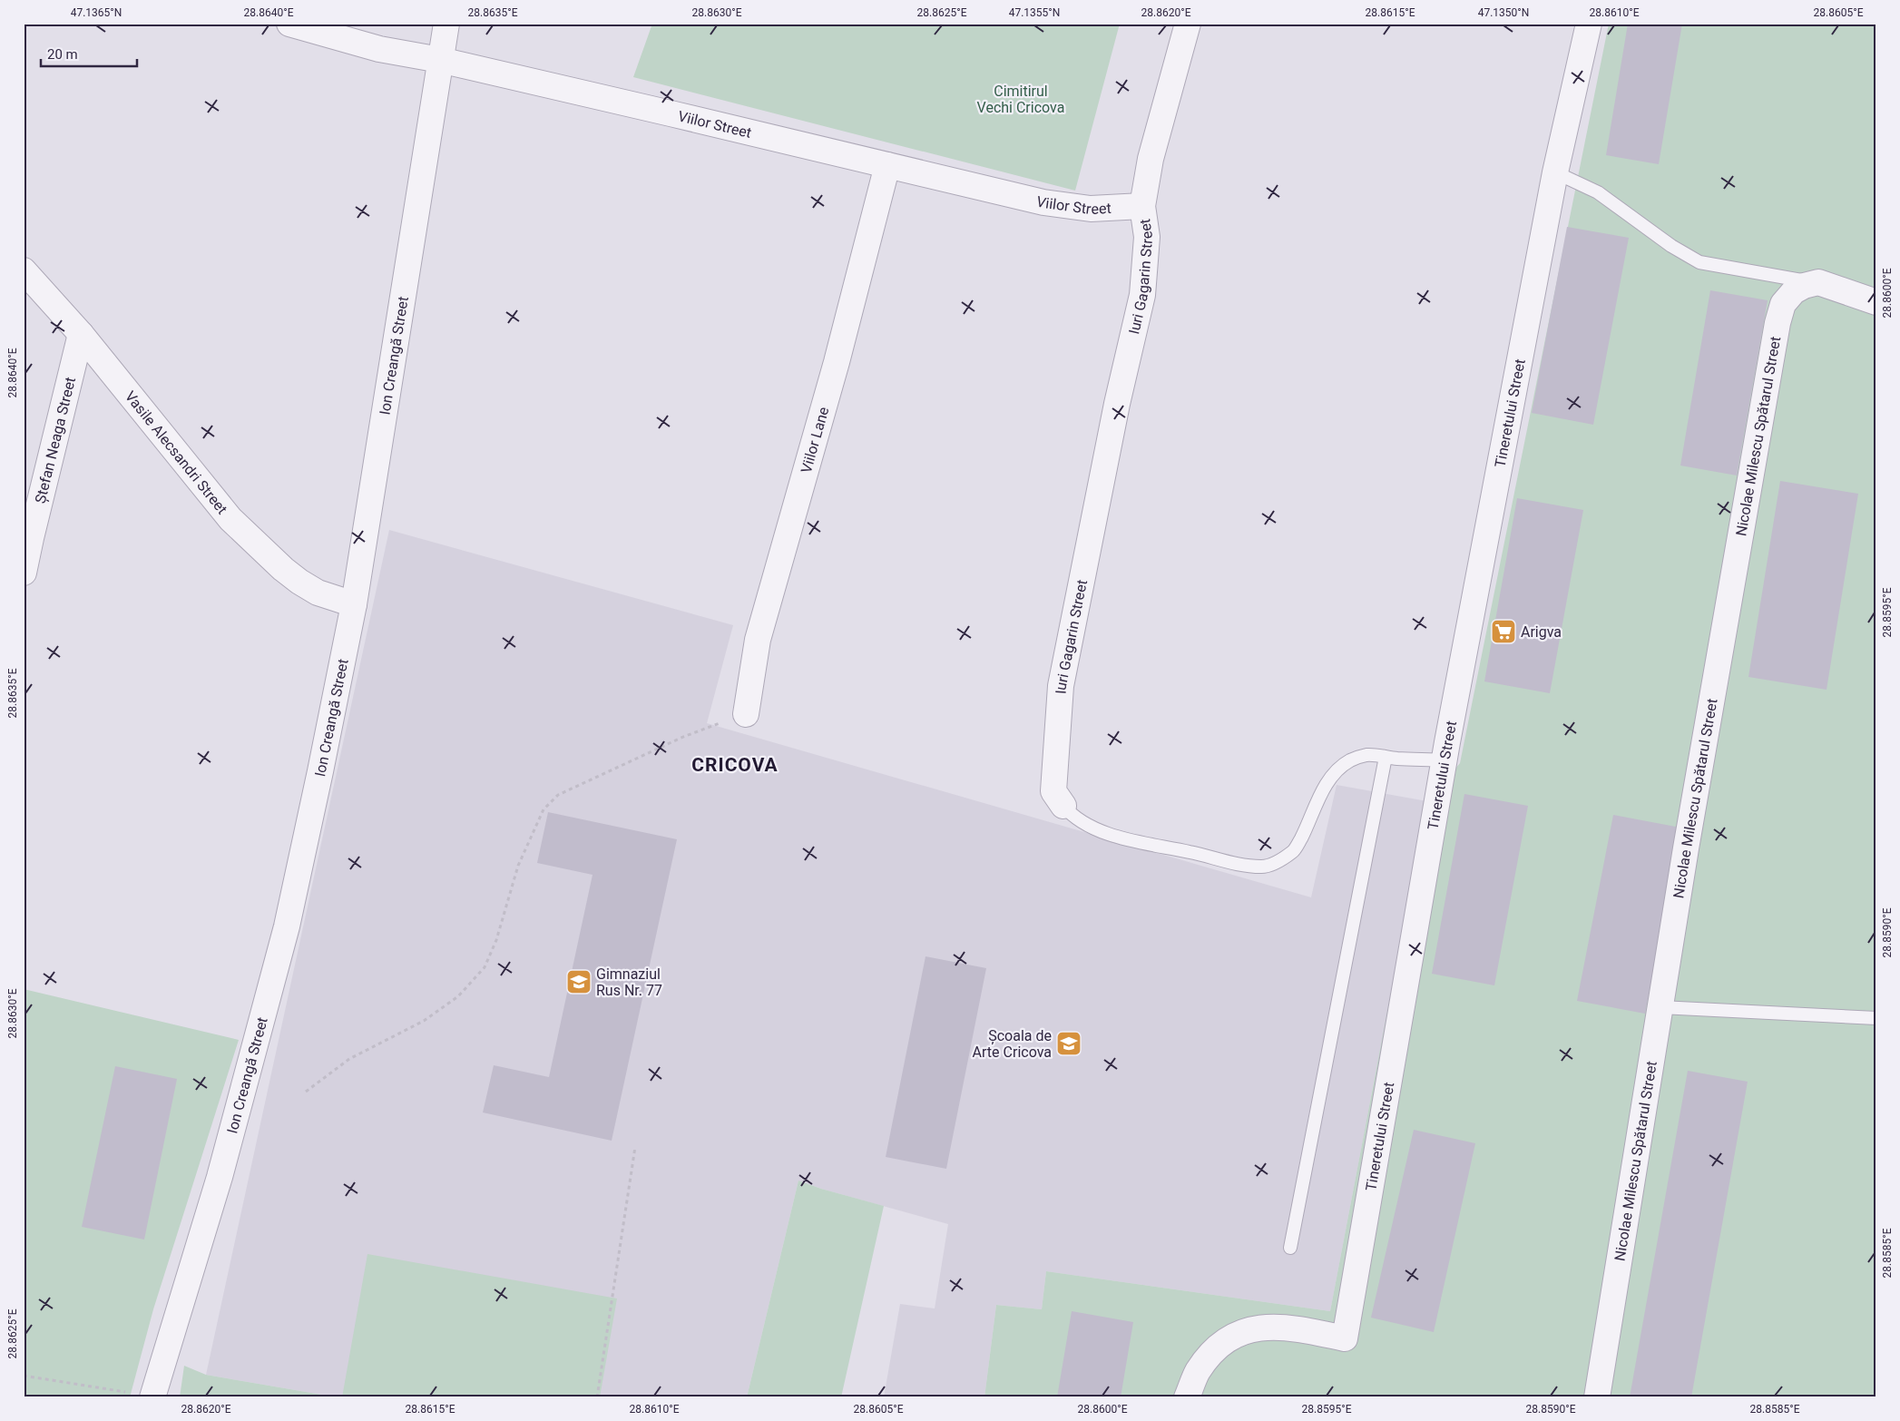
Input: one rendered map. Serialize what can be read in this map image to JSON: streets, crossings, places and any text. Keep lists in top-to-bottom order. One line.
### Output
{"streets":{"street":["Viilor Street","Iuri Gagarin Street","Ion Creangă Street","Tineretului Street","Nicolae Milescu Spătarul Street","Ștefan Neaga Street","Viilor Lane","Vasile Alecsandri Street"]},"crossings":[["Viilor Street","Iuri Gagarin Street"],["Viilor Street","Ion Creangă Street"],["Viilor Street","Viilor Lane"],["Iuri Gagarin Street","Tineretului Street"],["Ion Creangă Street","Vasile Alecsandri Street"],["Ștefan Neaga Street","Vasile Alecsandri Street"]],"districts":["CRICOVA"],"parks":["Cimitirul Vechi Cricova"],"places":{"supermarket":["Arigva"],"school or university":["Gimnaziul Rus Nr. 77","Școala de Arte Cricova"]},"scale_bar":"20 m","coordinates":["47.1365°N","28.8640°E","28.8635°E","28.8630°E","28.8625°E","47.1355°N","28.8620°E","28.8615°E","47.1350°N","28.8610°E","28.8605°E","28.8600°E","28.8595°E","28.8590°E","28.8585°E"]}
